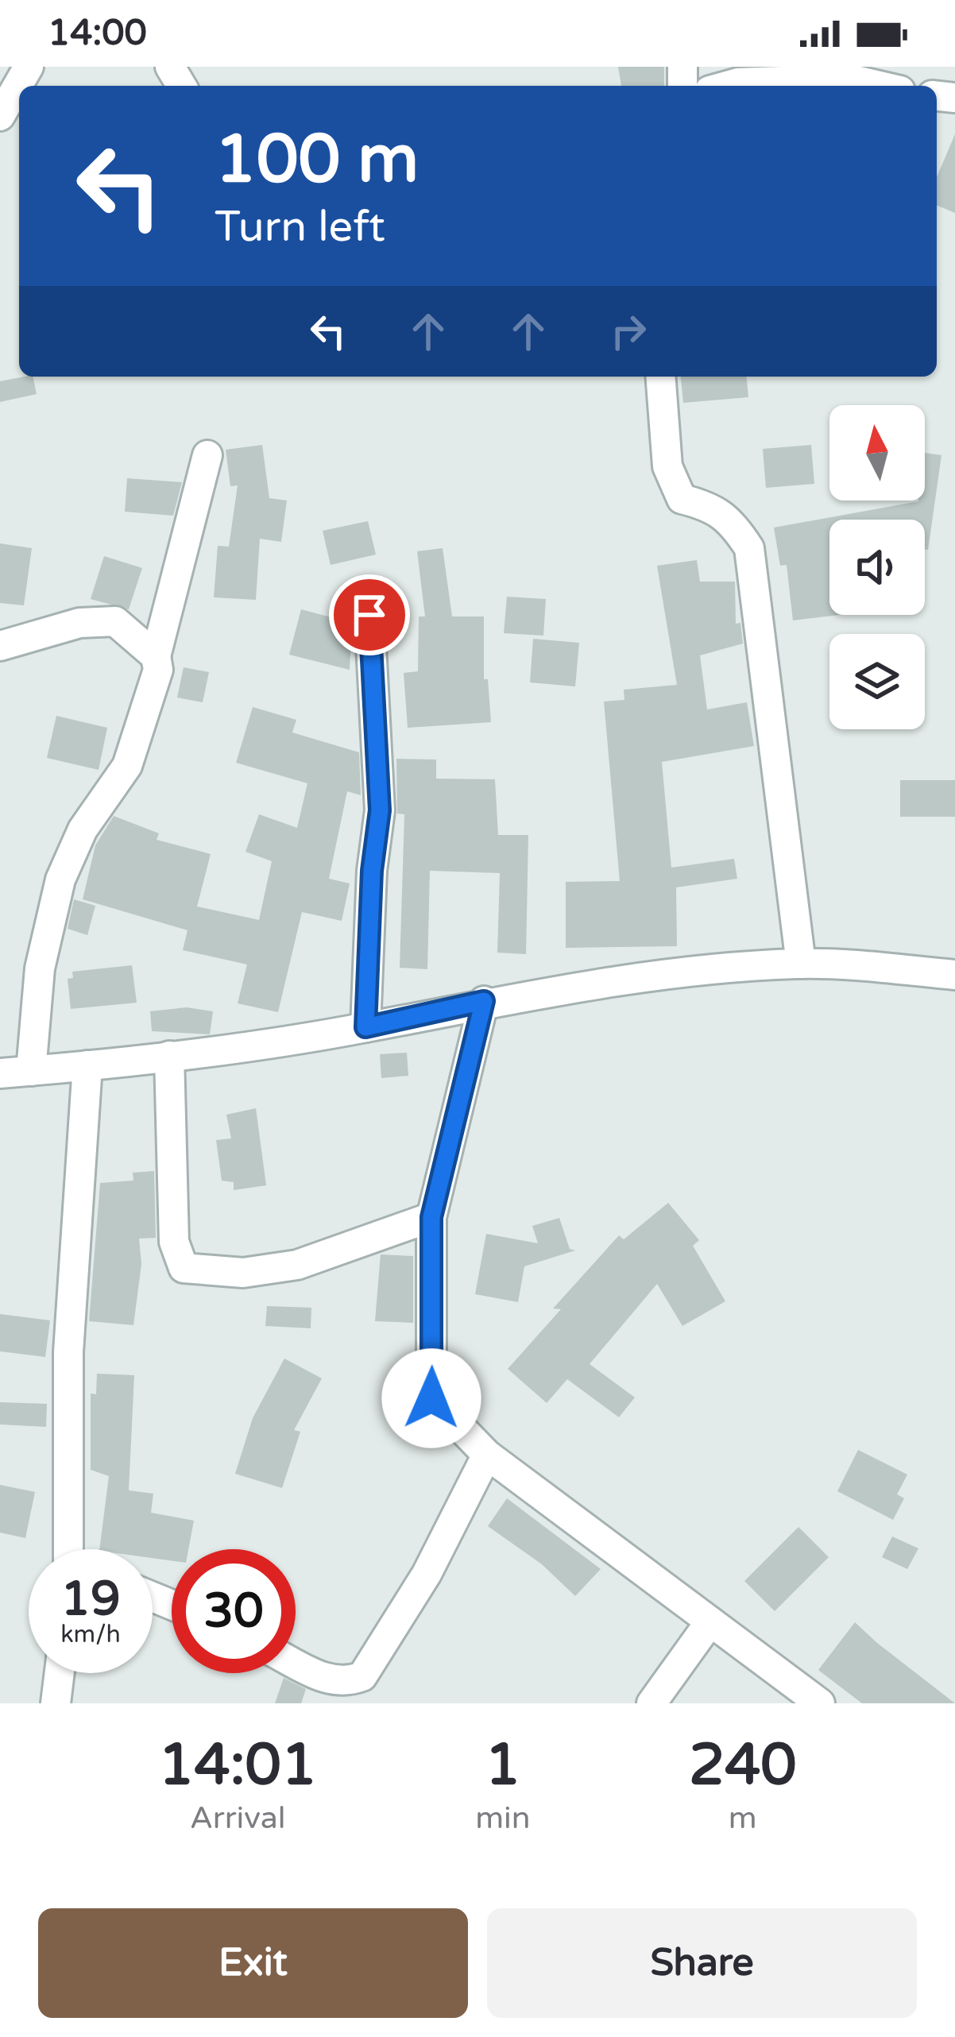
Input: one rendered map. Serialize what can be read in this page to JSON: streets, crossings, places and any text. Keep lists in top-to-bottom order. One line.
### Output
{"north":"top","page":{"status":"14:00","turn":["100 m","Turn left"],"speed":"19 km/h","limit":"30","eta":["14:01","Arrival","1","min","240","m"],"buttons":["Exit","Share"]}}
